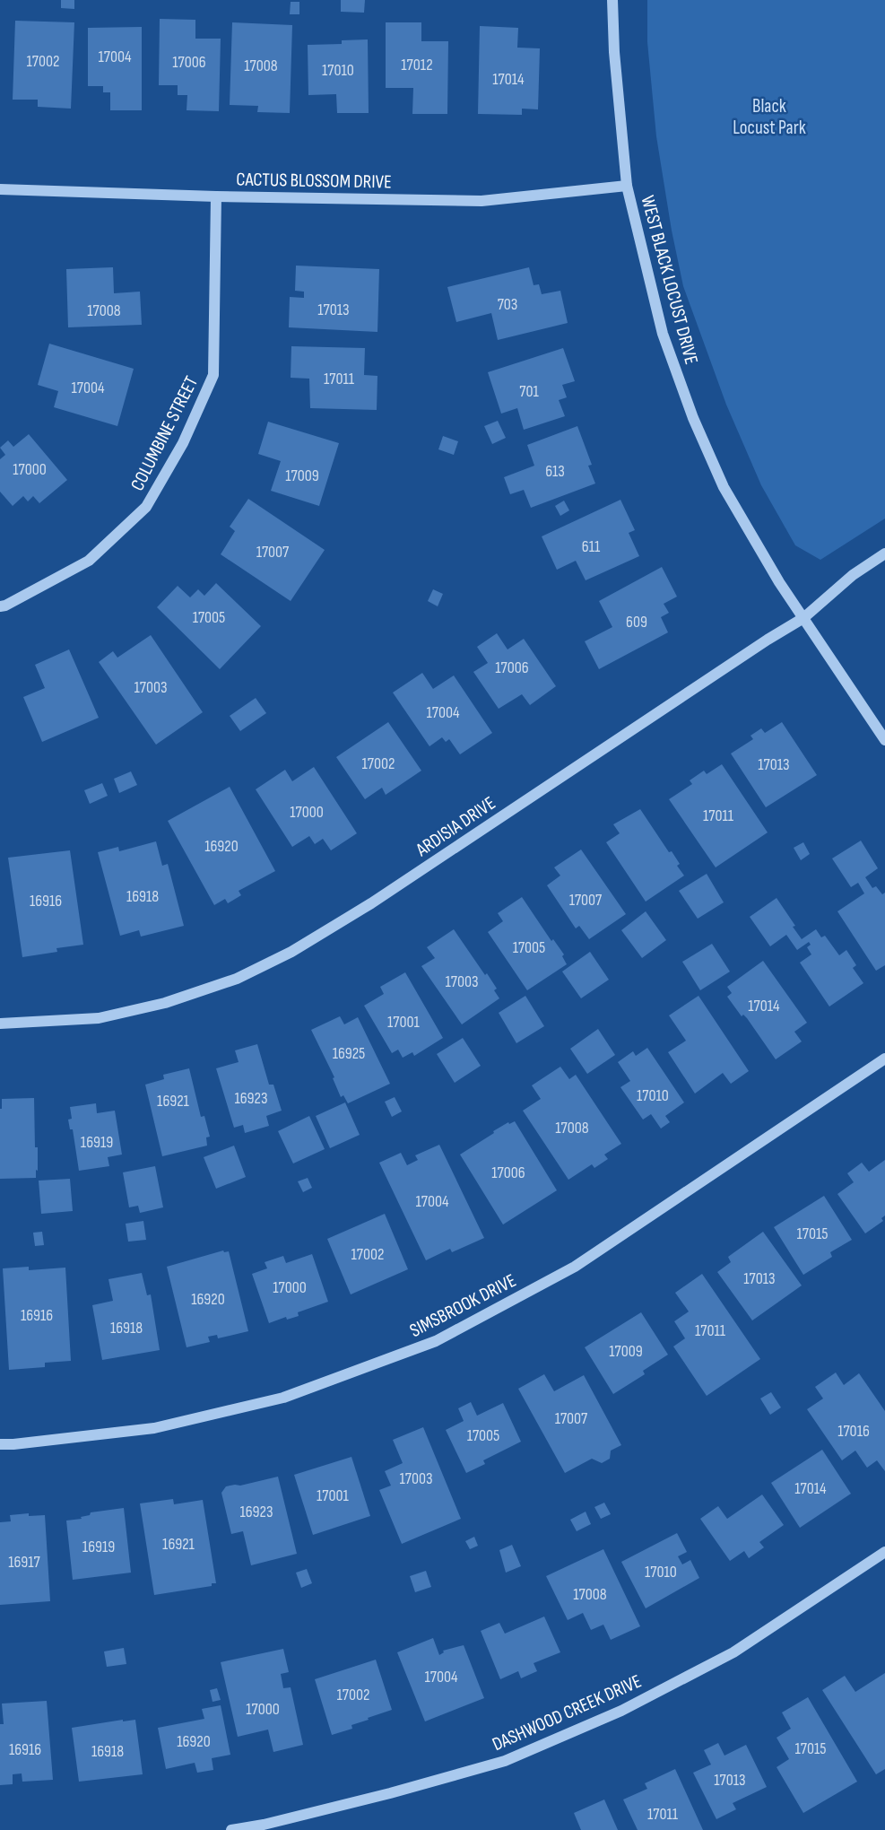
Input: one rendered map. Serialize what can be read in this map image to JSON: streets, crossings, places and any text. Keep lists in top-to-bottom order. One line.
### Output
{"streets":{"street":["CACTUS BLOSSOM DRIVE","WEST BLACK LOCUST DRIVE","COLUMBINE STREET","ARDISIA DRIVE","SIMSBROOK DRIVE","DASHWOOD CREEK DRIVE"]},"crossings":[["CACTUS BLOSSOM DRIVE","WEST BLACK LOCUST DRIVE"],["CACTUS BLOSSOM DRIVE","COLUMBINE STREET"],["WEST BLACK LOCUST DRIVE","ARDISIA DRIVE"]],"parks":["Black Locust Park"],"house_numbers":["17004","17002","17006","17012","17008","17010","17014","703","17013","17008","17011","17004","701","17000","613","17009","611","17007","17005","609","17006","17003","17004","17002","17013","17000","17011","16920","16918","17007","16916","17005","17003","17014","17001","16925","17010","16923","16921","17008","16919","17006","17004","17015","17002","17013","17000","16920","16916","16918","17011","17009","17007","17016","17005","17003","17014","17001","16923","16921","16919","16917","17010","17008","17004","17002","17000","16920","17015","16916","16918","17013","17011"]}
